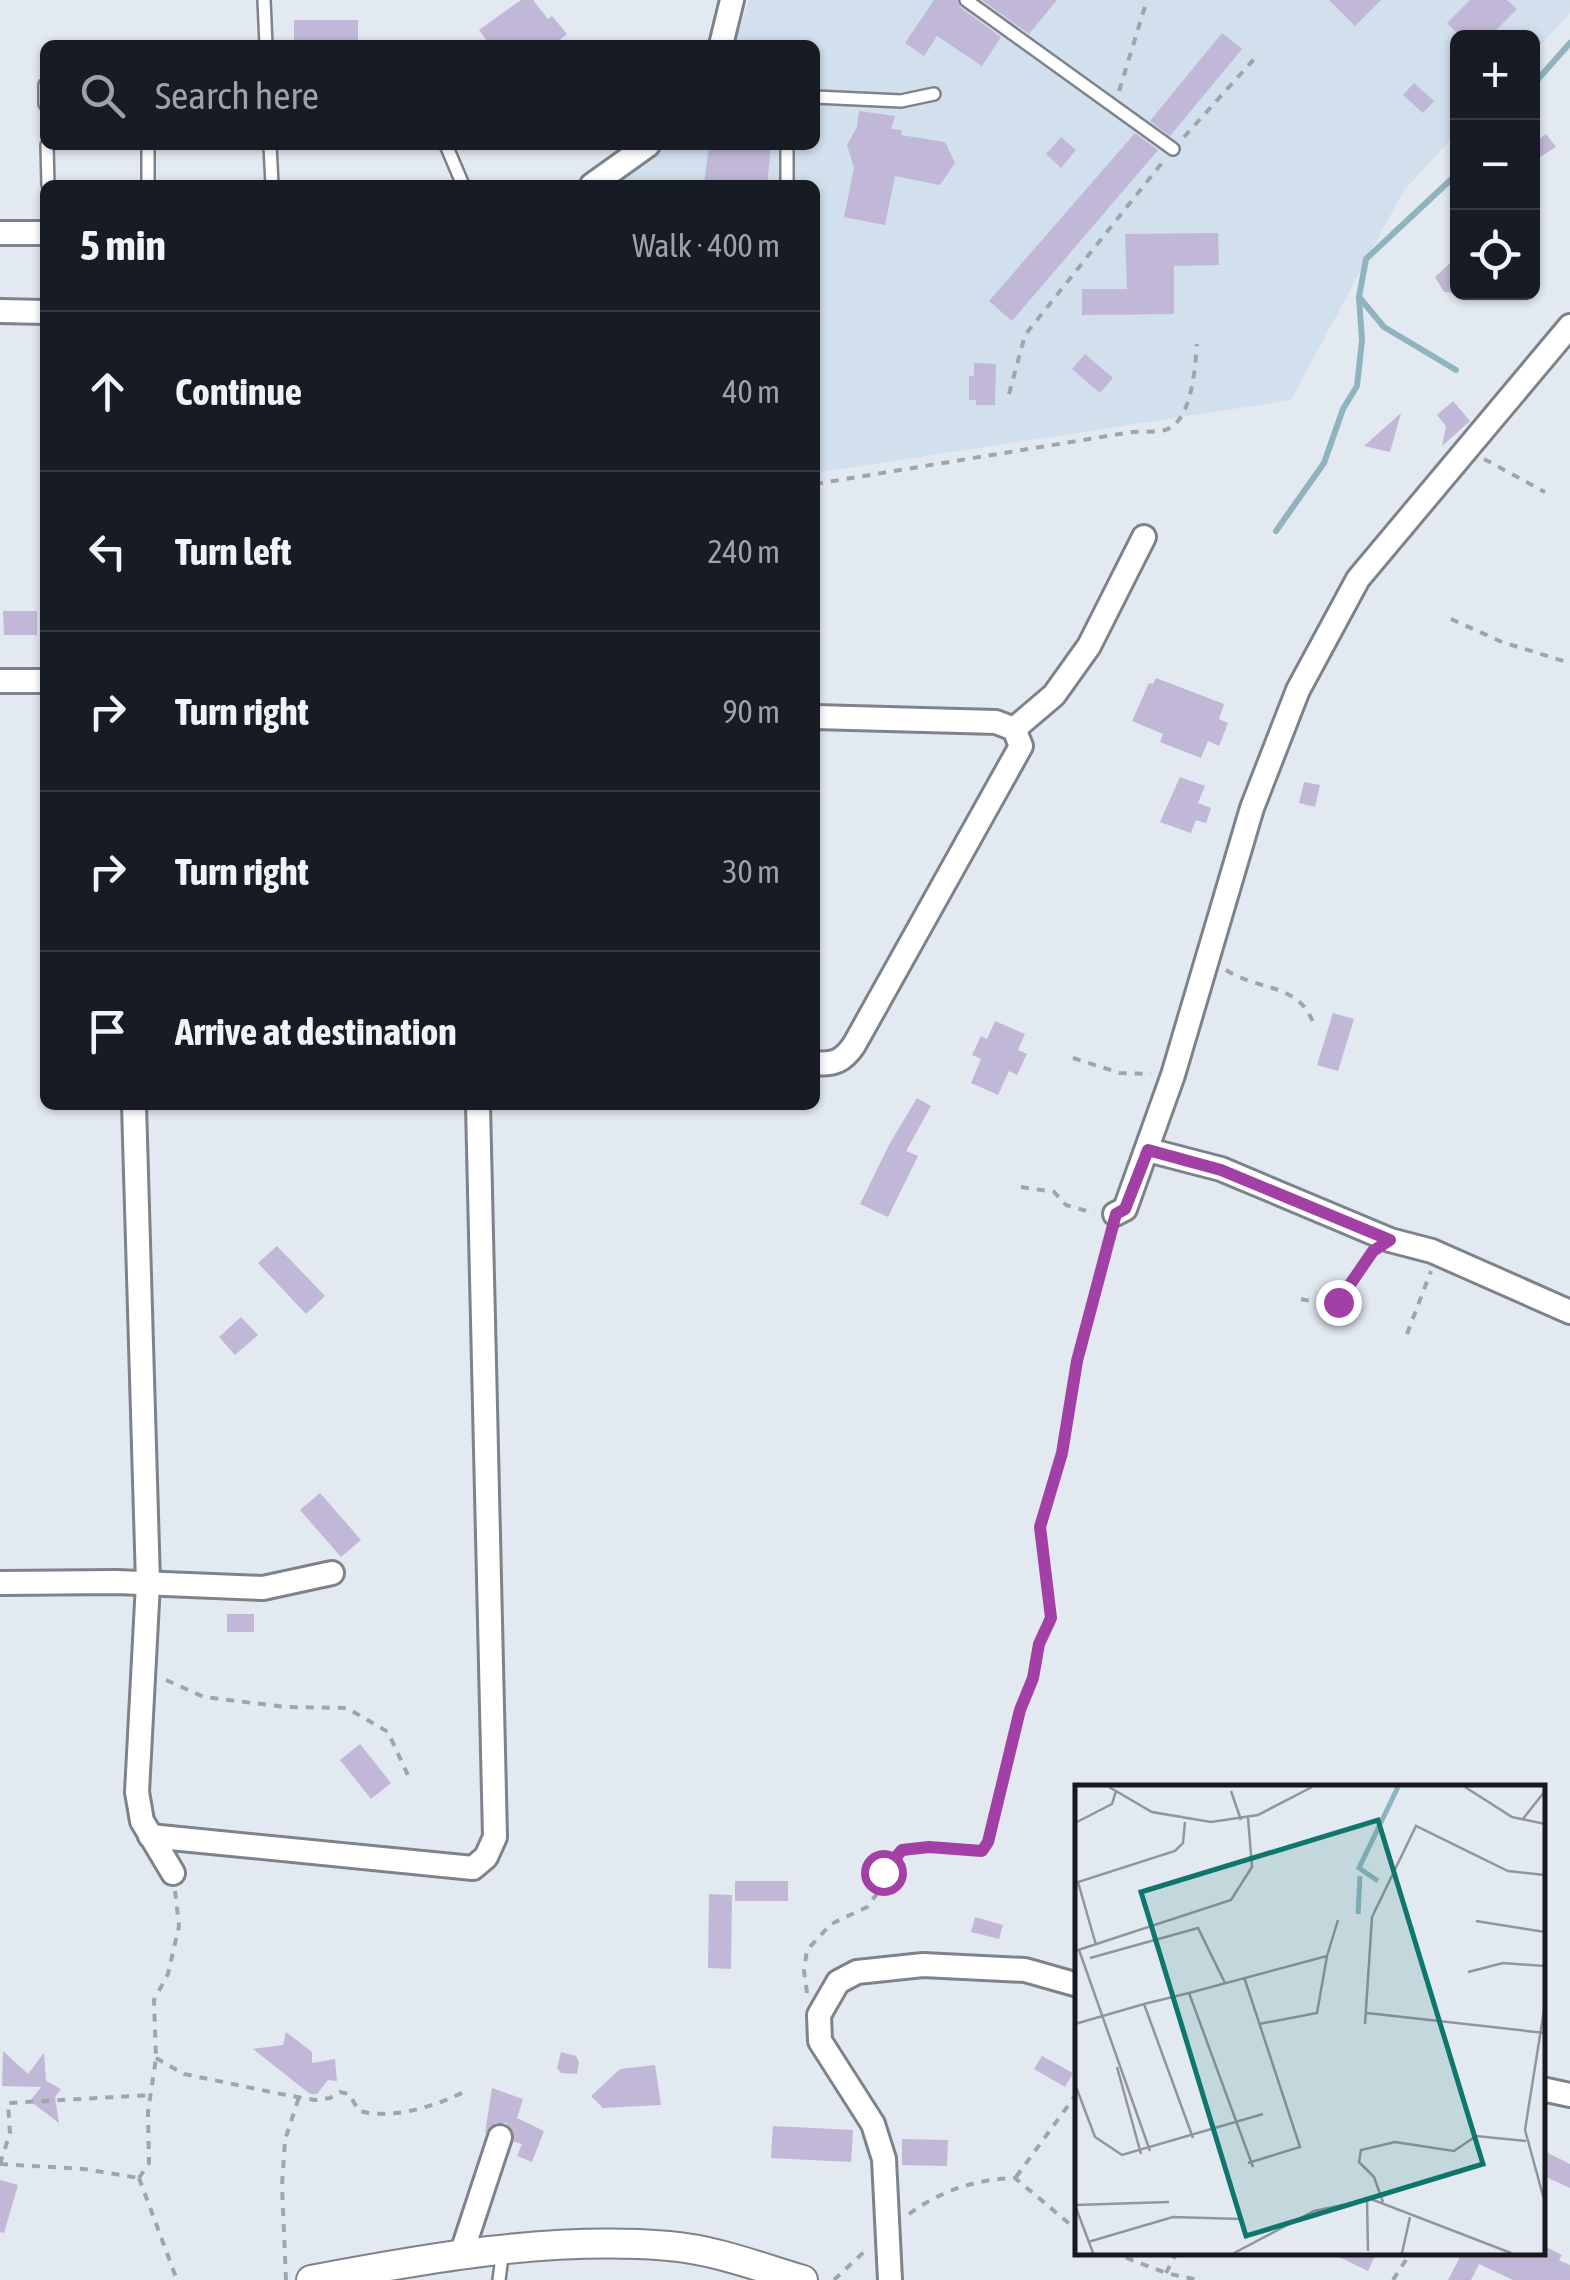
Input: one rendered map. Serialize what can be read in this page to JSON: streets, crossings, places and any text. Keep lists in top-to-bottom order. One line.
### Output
{"page":{"map_buttons":["+","−"],"search":"Search here","heading":["5 min","Walk · 400 m"],"list":[["Continue","40 m"],["Turn left","240 m"],["Turn right","90 m"],["Turn right","30 m"],"Arrive at destination"]}}
